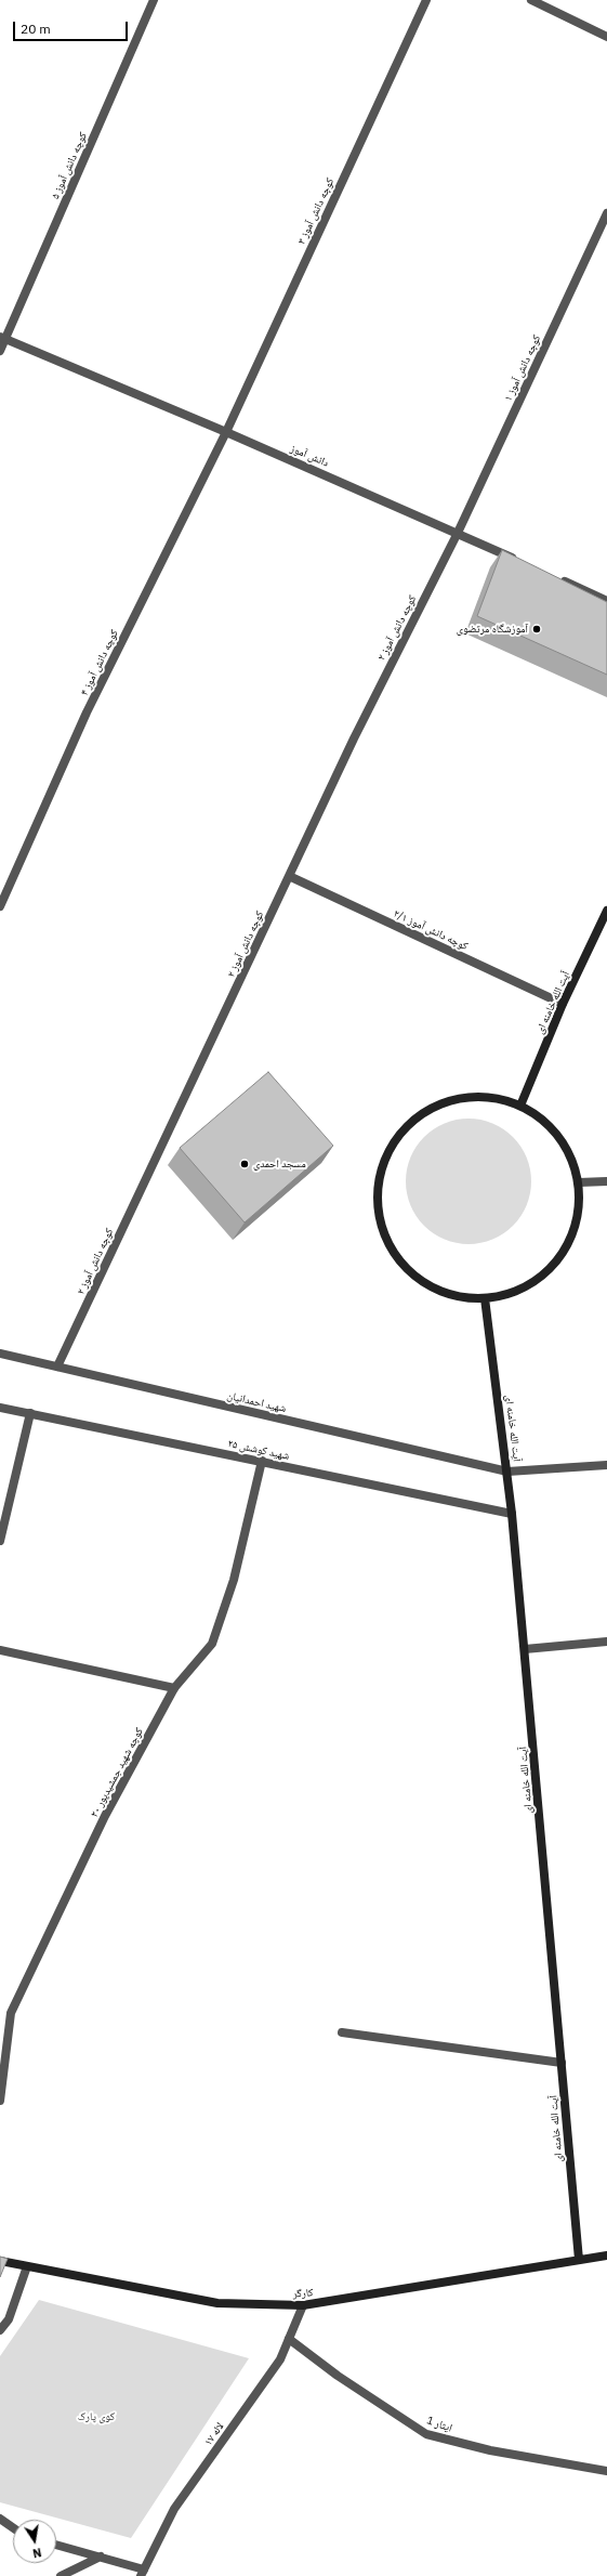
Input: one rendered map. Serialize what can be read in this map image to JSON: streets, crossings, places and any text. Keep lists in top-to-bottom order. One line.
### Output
{"streets":{"main road":["آیت الله خامنه ای","کارگر"],"street":["کوچه دانش آموز ۵","کوچه دانش آموز ۳","کوچه دانش آموز ۱","دانش آموز","کوچه دانش آموز ۲","کوچه دانش آموز ۴","کوچه دانش آموز ۲/۱","شهید احمدانیان","شهید کوشش ۲۵","کوچه شهید جمشیدپور ۲۰","ایثار 1","لاله ۱۷"]},"crossings":[["کوچه دانش آموز ۵","دانش آموز"],["کوچه دانش آموز ۳","دانش آموز"],["کوچه دانش آموز ۳","کوچه دانش آموز ۴"],["کوچه دانش آموز ۱","دانش آموز"],["کوچه دانش آموز ۱","کوچه دانش آموز ۲"],["دانش آموز","کوچه دانش آموز ۲"],["دانش آموز","کوچه دانش آموز ۴"],["کوچه دانش آموز ۲","کوچه دانش آموز ۲/۱"],["کوچه دانش آموز ۲","شهید احمدانیان"],["کوچه دانش آموز ۲/۱","آیت الله خامنه ای"],["آیت الله خامنه ای","شهید احمدانیان"],["آیت الله خامنه ای","شهید کوشش ۲۵"],["آیت الله خامنه ای","کارگر"],["شهید کوشش ۲۵","کوچه شهید جمشیدپور ۲۰"],["کارگر","لاله ۱۷"],["ایثار 1","لاله ۱۷"]],"parks":["کوی پارک"],"places":["آموزشگاه مرتضوی","مسجد احمدی"],"scale_bar":"20 m","north":"bottom"}
